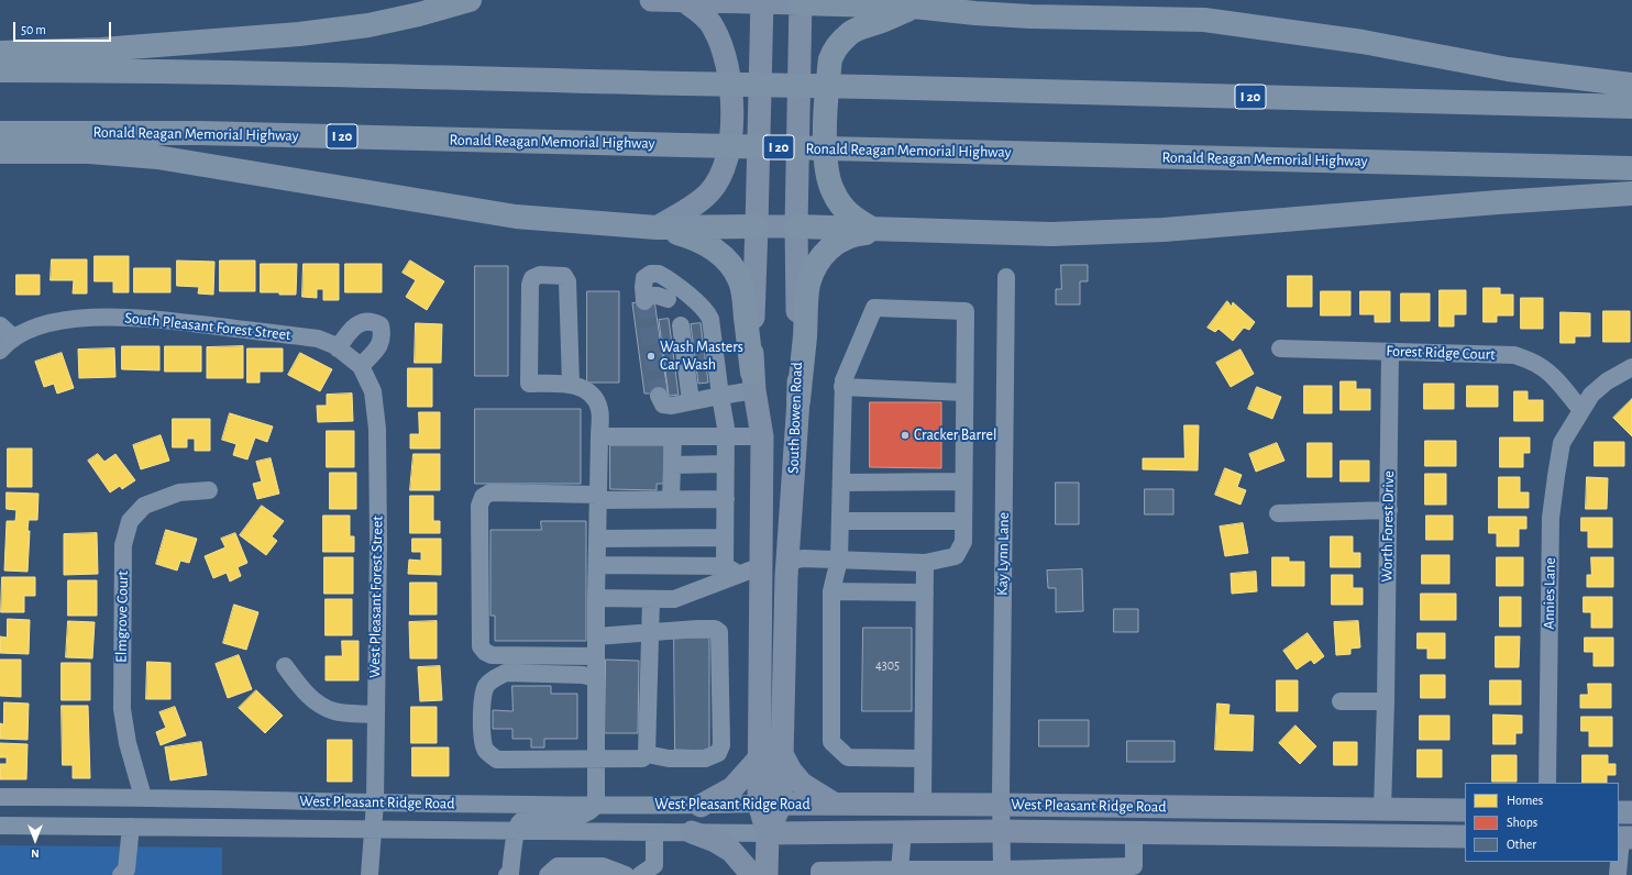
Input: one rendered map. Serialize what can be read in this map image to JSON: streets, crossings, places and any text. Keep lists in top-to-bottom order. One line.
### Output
{"streets":{"highway":["I 20","Ronald Reagan Memorial Highway"],"main road":["South Bowen Road","West Pleasant Ridge Road"],"street":["South Pleasant Forest Street","Forest Ridge Court","Worth Forest Drive","Kay Lynn Lane","Annies Lane","West Pleasant Forest Street","Elmgrove Court"]},"crossings":[["South Pleasant Forest Street","West Pleasant Forest Street"],["Forest Ridge Court","Worth Forest Drive"],["Forest Ridge Court","Annies Lane"],["South Bowen Road","West Pleasant Ridge Road"],["Worth Forest Drive","West Pleasant Ridge Road"],["Kay Lynn Lane","West Pleasant Ridge Road"],["West Pleasant Forest Street","West Pleasant Ridge Road"],["Elmgrove Court","West Pleasant Ridge Road"]],"places":["Wash Masters Car Wash","Cracker Barrel"],"house_numbers":["4305"],"legend":["Homes","Shops","Other"],"scale_bar":"50 m","north":"bottom"}
